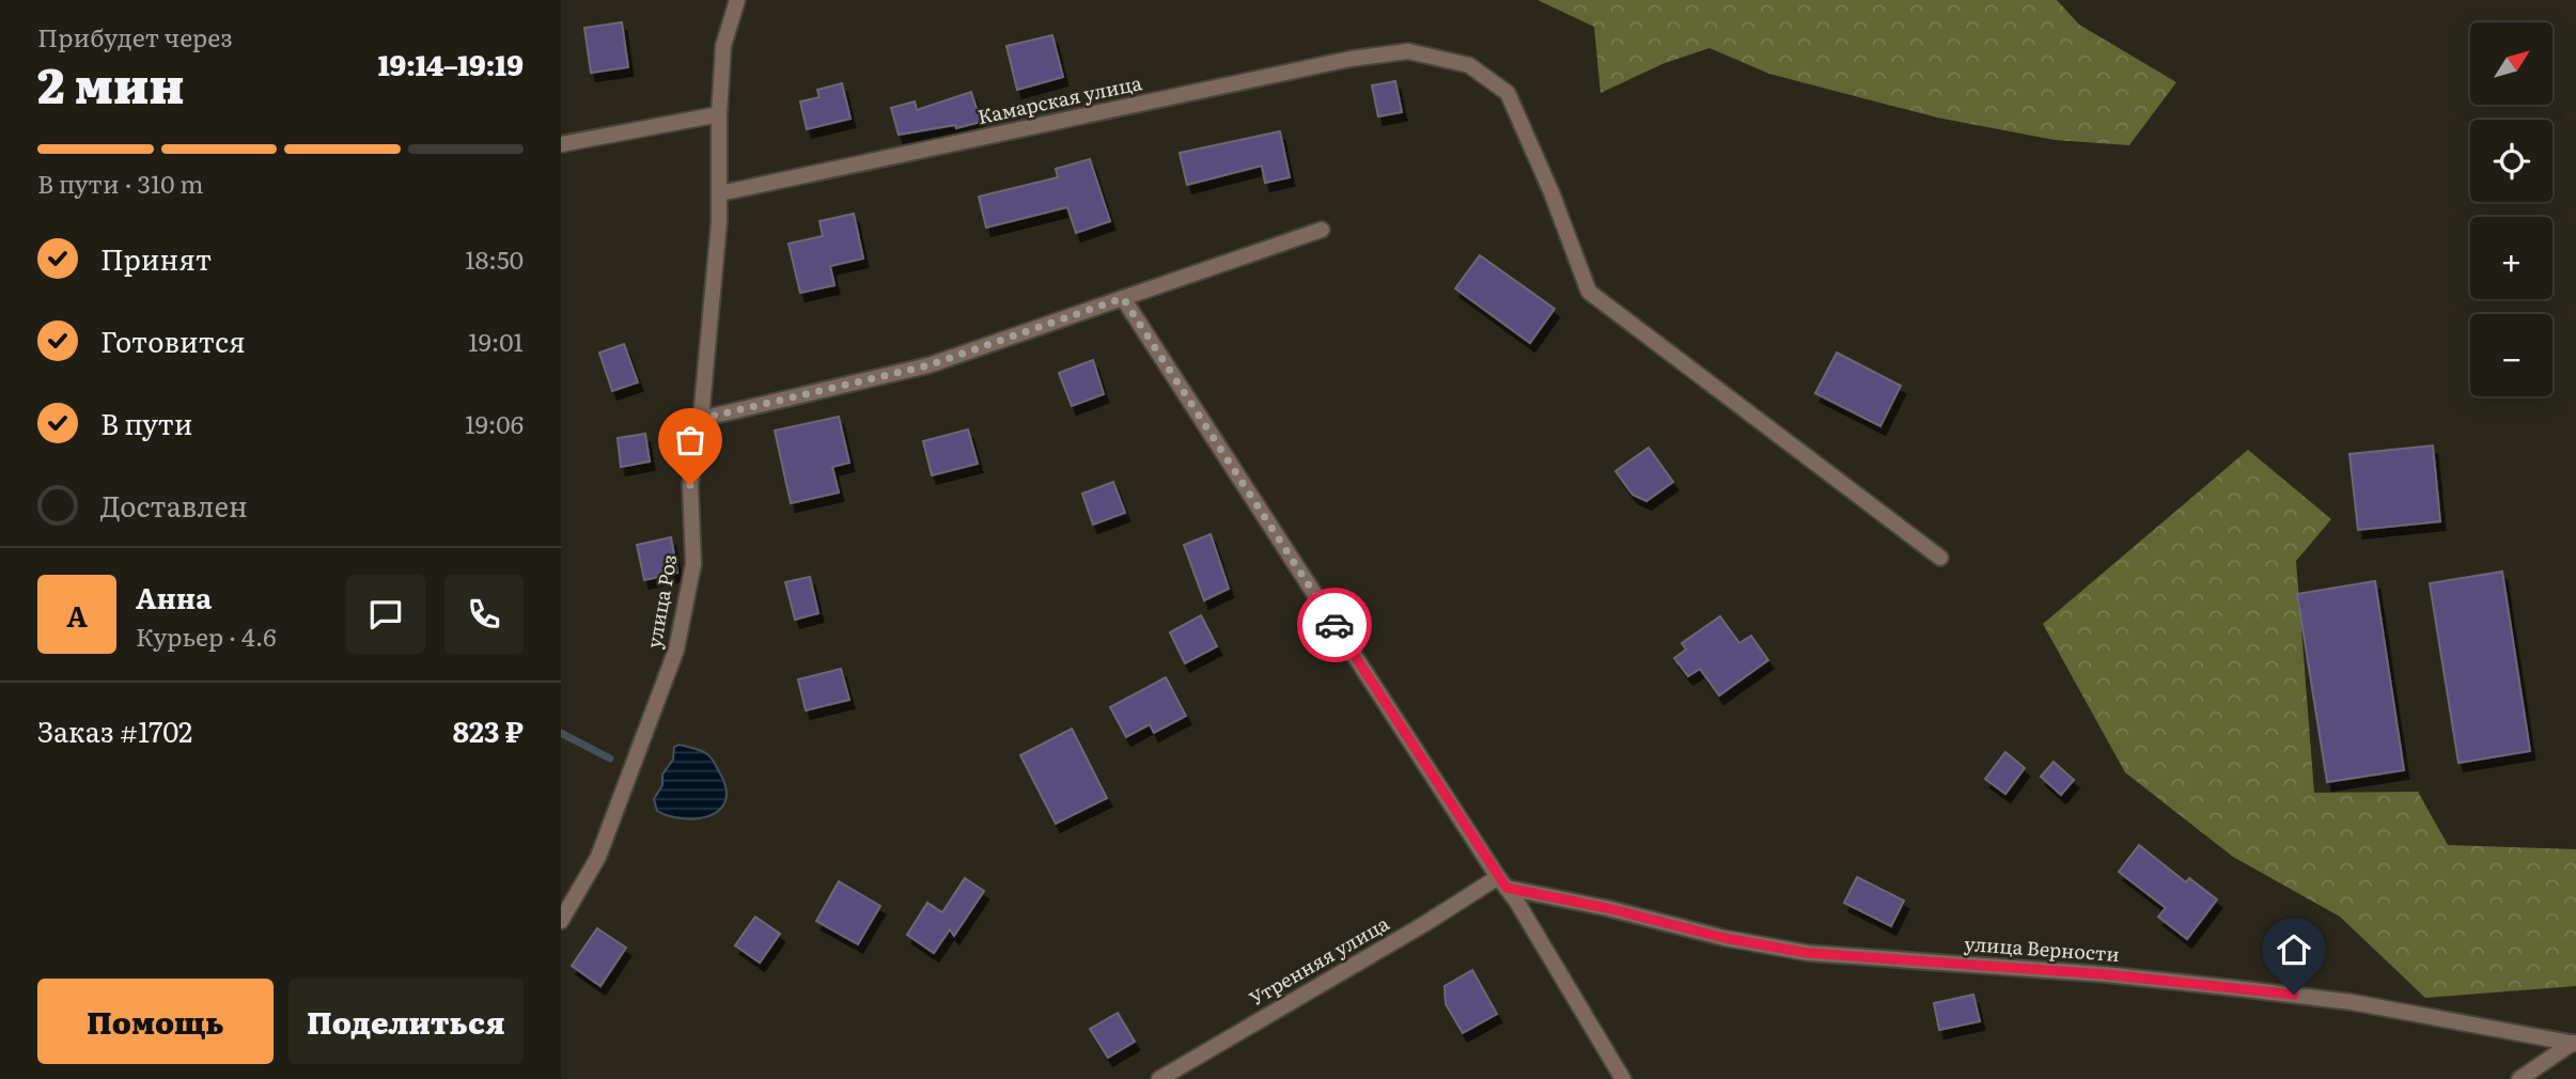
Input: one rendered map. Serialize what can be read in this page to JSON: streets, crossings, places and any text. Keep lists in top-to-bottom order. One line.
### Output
{"streets":{"street":["Камарская улица","улица Роз","улица Верности","Утренняя улица"]},"crossings":[["Камарская улица","улица Роз"],["улица Верности","Утренняя улица"]],"north":"top right","page":{"heading":["2 мин","Прибудет через","19:14–19:19"],"panel":["Анна","Курьер · 4.6","Заказ #1702","823 ₽"],"map_buttons":["+","−"],"bar":"В пути · 310 m","list":[["Принят","18:50"],["Готовится","19:01"],["В пути","19:06"],"Доставлен"],"round":"А","buttons":["Помощь","Поделиться"]}}
